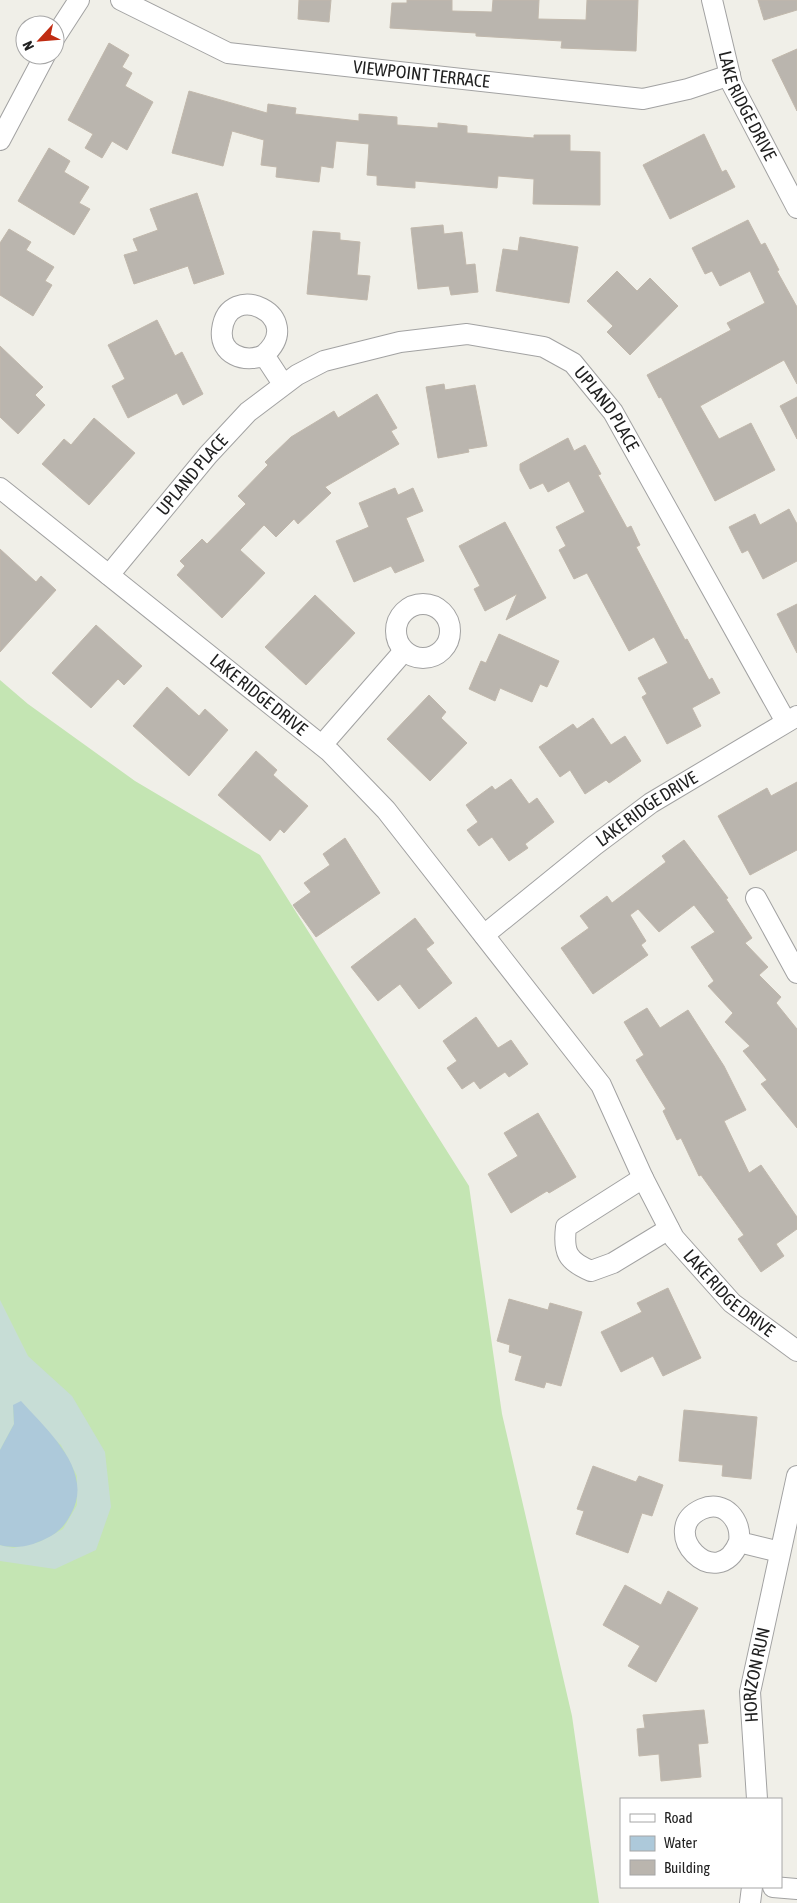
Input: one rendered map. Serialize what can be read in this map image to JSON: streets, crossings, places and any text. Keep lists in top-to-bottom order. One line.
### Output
{"streets":{"street":["VIEWPOINT TERRACE","LAKE RIDGE DRIVE","UPLAND PLACE","HORIZON RUN"]},"crossings":[["VIEWPOINT TERRACE","LAKE RIDGE DRIVE"],["LAKE RIDGE DRIVE","UPLAND PLACE"]],"legend":["Road","Water","Building"],"north":"bottom left"}
